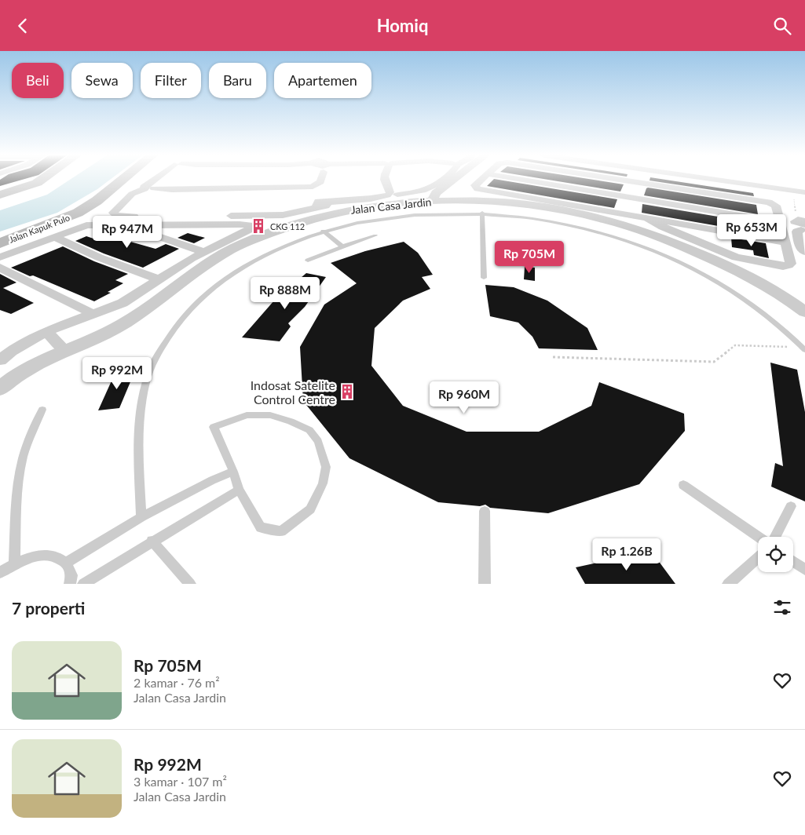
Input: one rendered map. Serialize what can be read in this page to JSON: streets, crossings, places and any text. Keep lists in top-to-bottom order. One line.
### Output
{"streets":{"main road":["Jalan Kapuk Pulo"],"street":["Jalan Casa Jardin"]},"places":{"building":["CKG 112","Indosat Satelite Control Centre"]},"page":{"header":"Homiq","chip":["Beli","Sewa","Filter","Baru","Apartemen"],"price":["Rp 653M","Rp 947M","Rp 705M","Rp 888M","Rp 992M","Rp 960M","Rp 1.26B"],"heading":"7 properti","list":[{"name":"Rp 705M","note":"2 kamar · 76 m² · Jalan Casa Jardin"},{"name":"Rp 992M","note":"3 kamar · 107 m² · Jalan Casa Jardin"}]}}
